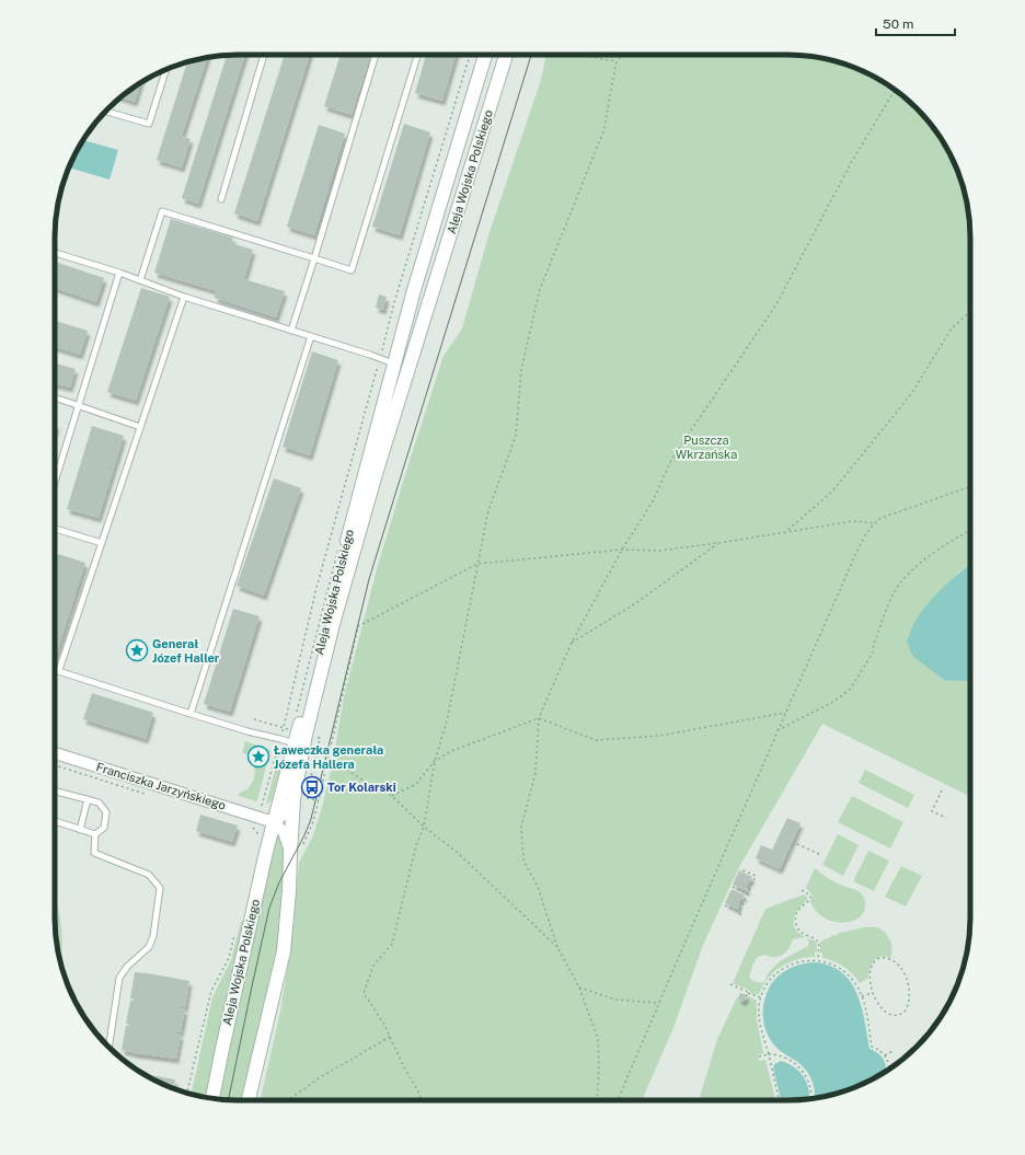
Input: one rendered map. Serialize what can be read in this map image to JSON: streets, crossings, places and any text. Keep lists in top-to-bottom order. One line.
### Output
{"streets":{"main road":["Aleja Wojska Polskiego"],"street":["Franciszka Jarzyńskiego"]},"crossings":[["Aleja Wojska Polskiego","Franciszka Jarzyńskiego"]],"parks":["Puszcza Wkrzańska"],"places":{"place":["Generał Józef Haller","Ławeczka generała Józefa Hallera"],"bus stop":["Tor Kolarski"]},"scale_bar":"50 m"}
